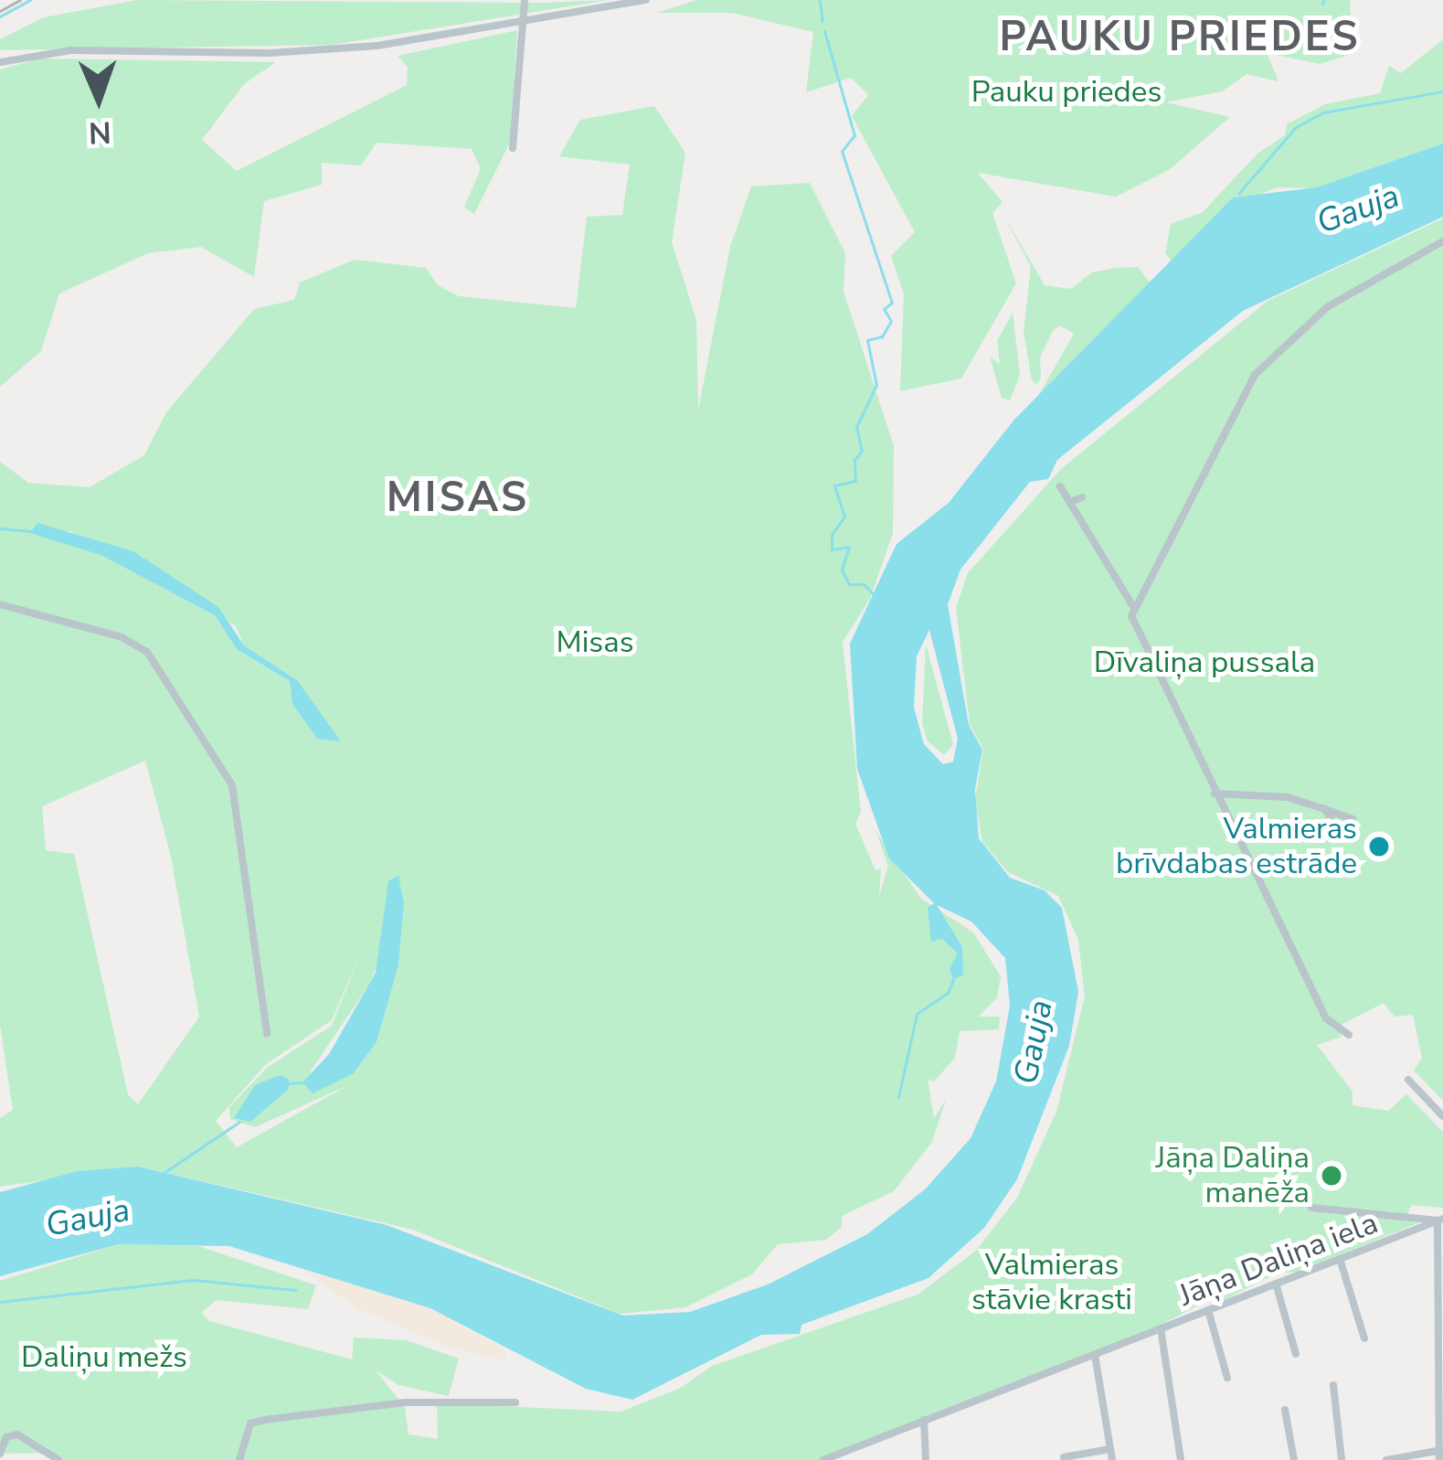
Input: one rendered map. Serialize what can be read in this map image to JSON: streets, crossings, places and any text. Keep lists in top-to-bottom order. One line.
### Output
{"streets":{"street":["Jāņa Daliņa iela"]},"districts":["PAUKU PRIEDES","MISAS"],"water":["Gauja"],"parks":["Pauku priedes","Misas","Dīvaliņa pussala","Valmieras stāvie krasti","Daliņu mežs"],"places":["Valmieras brīvdabas estrāde","Jāņa Daliņa manēža"],"north":"bottom"}
